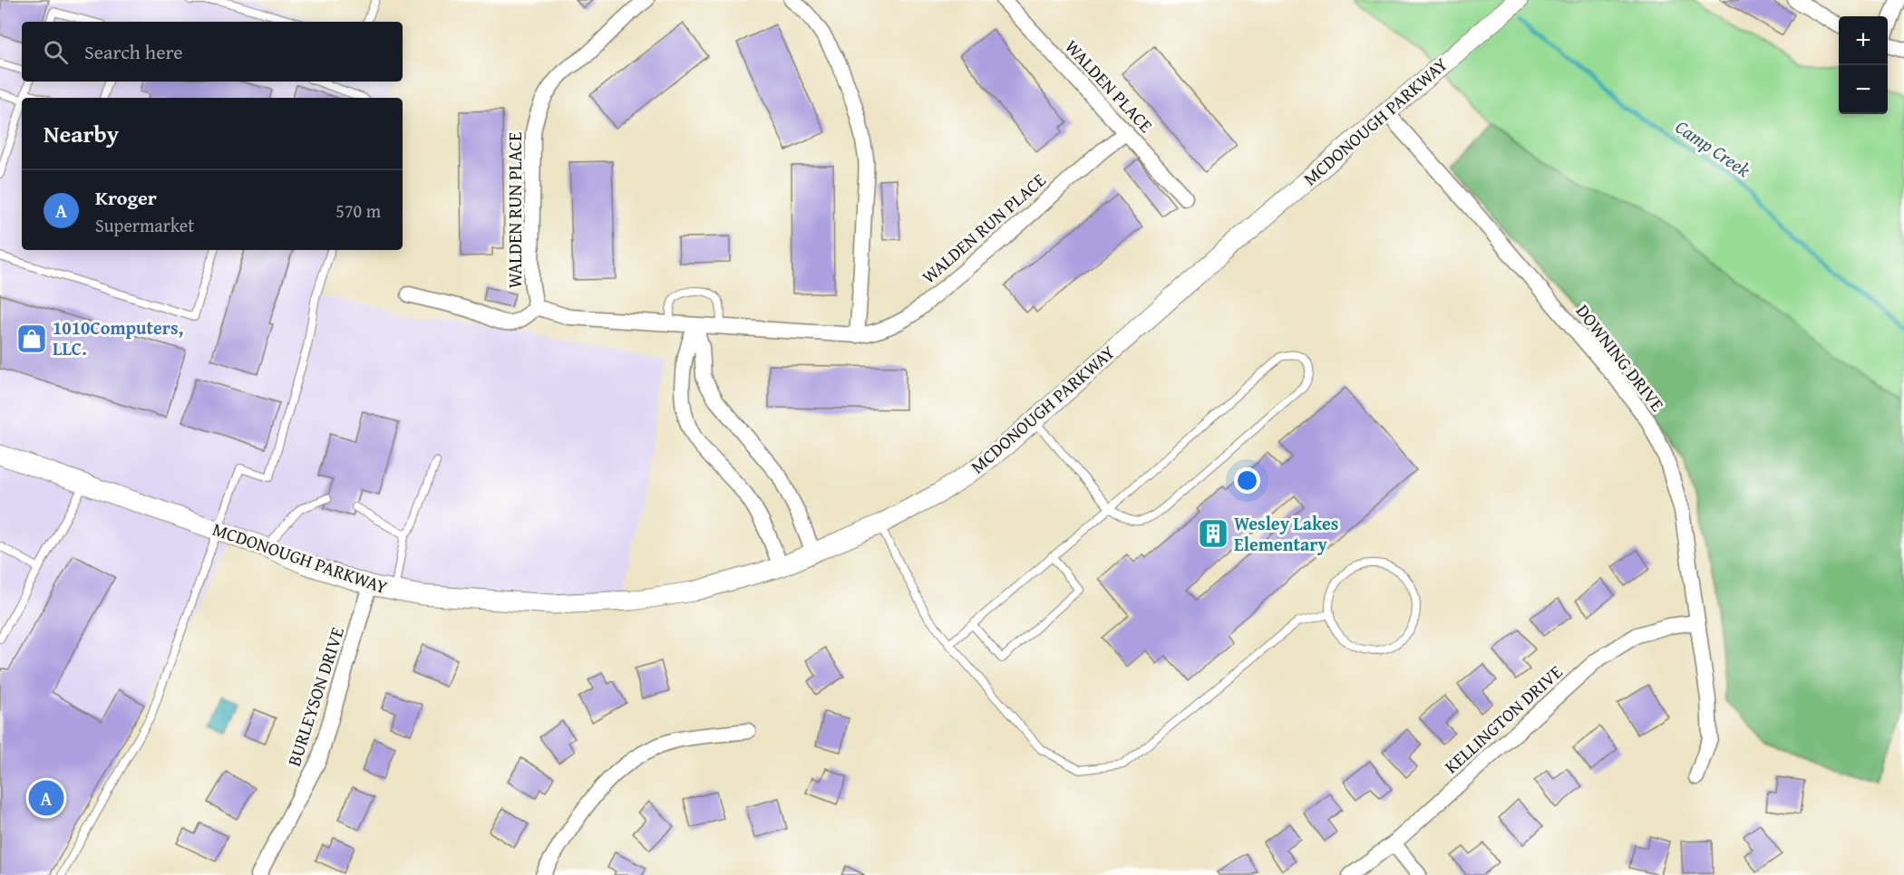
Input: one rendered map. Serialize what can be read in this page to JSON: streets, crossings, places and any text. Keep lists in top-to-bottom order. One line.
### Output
{"streets":{"street":["WALDEN PLACE","MCDONOUGH PARKWAY","WALDEN RUN PLACE","DOWNING DRIVE","BURLEYSON DRIVE","KELLINGTON DRIVE"]},"crossings":[["WALDEN PLACE","WALDEN RUN PLACE"],["MCDONOUGH PARKWAY","DOWNING DRIVE"],["MCDONOUGH PARKWAY","BURLEYSON DRIVE"],["DOWNING DRIVE","KELLINGTON DRIVE"]],"water":["Camp Creek"],"places":{"shop":["1010Computers, LLC."],"building":["Wesley Lakes Elementary"]},"page":{"map_buttons":["+","−"],"search":"Search here","heading":"Nearby","list":[{"mark":"A","name":"Kroger","note":"Supermarket","value":"570 m"}],"pins":"A"}}
